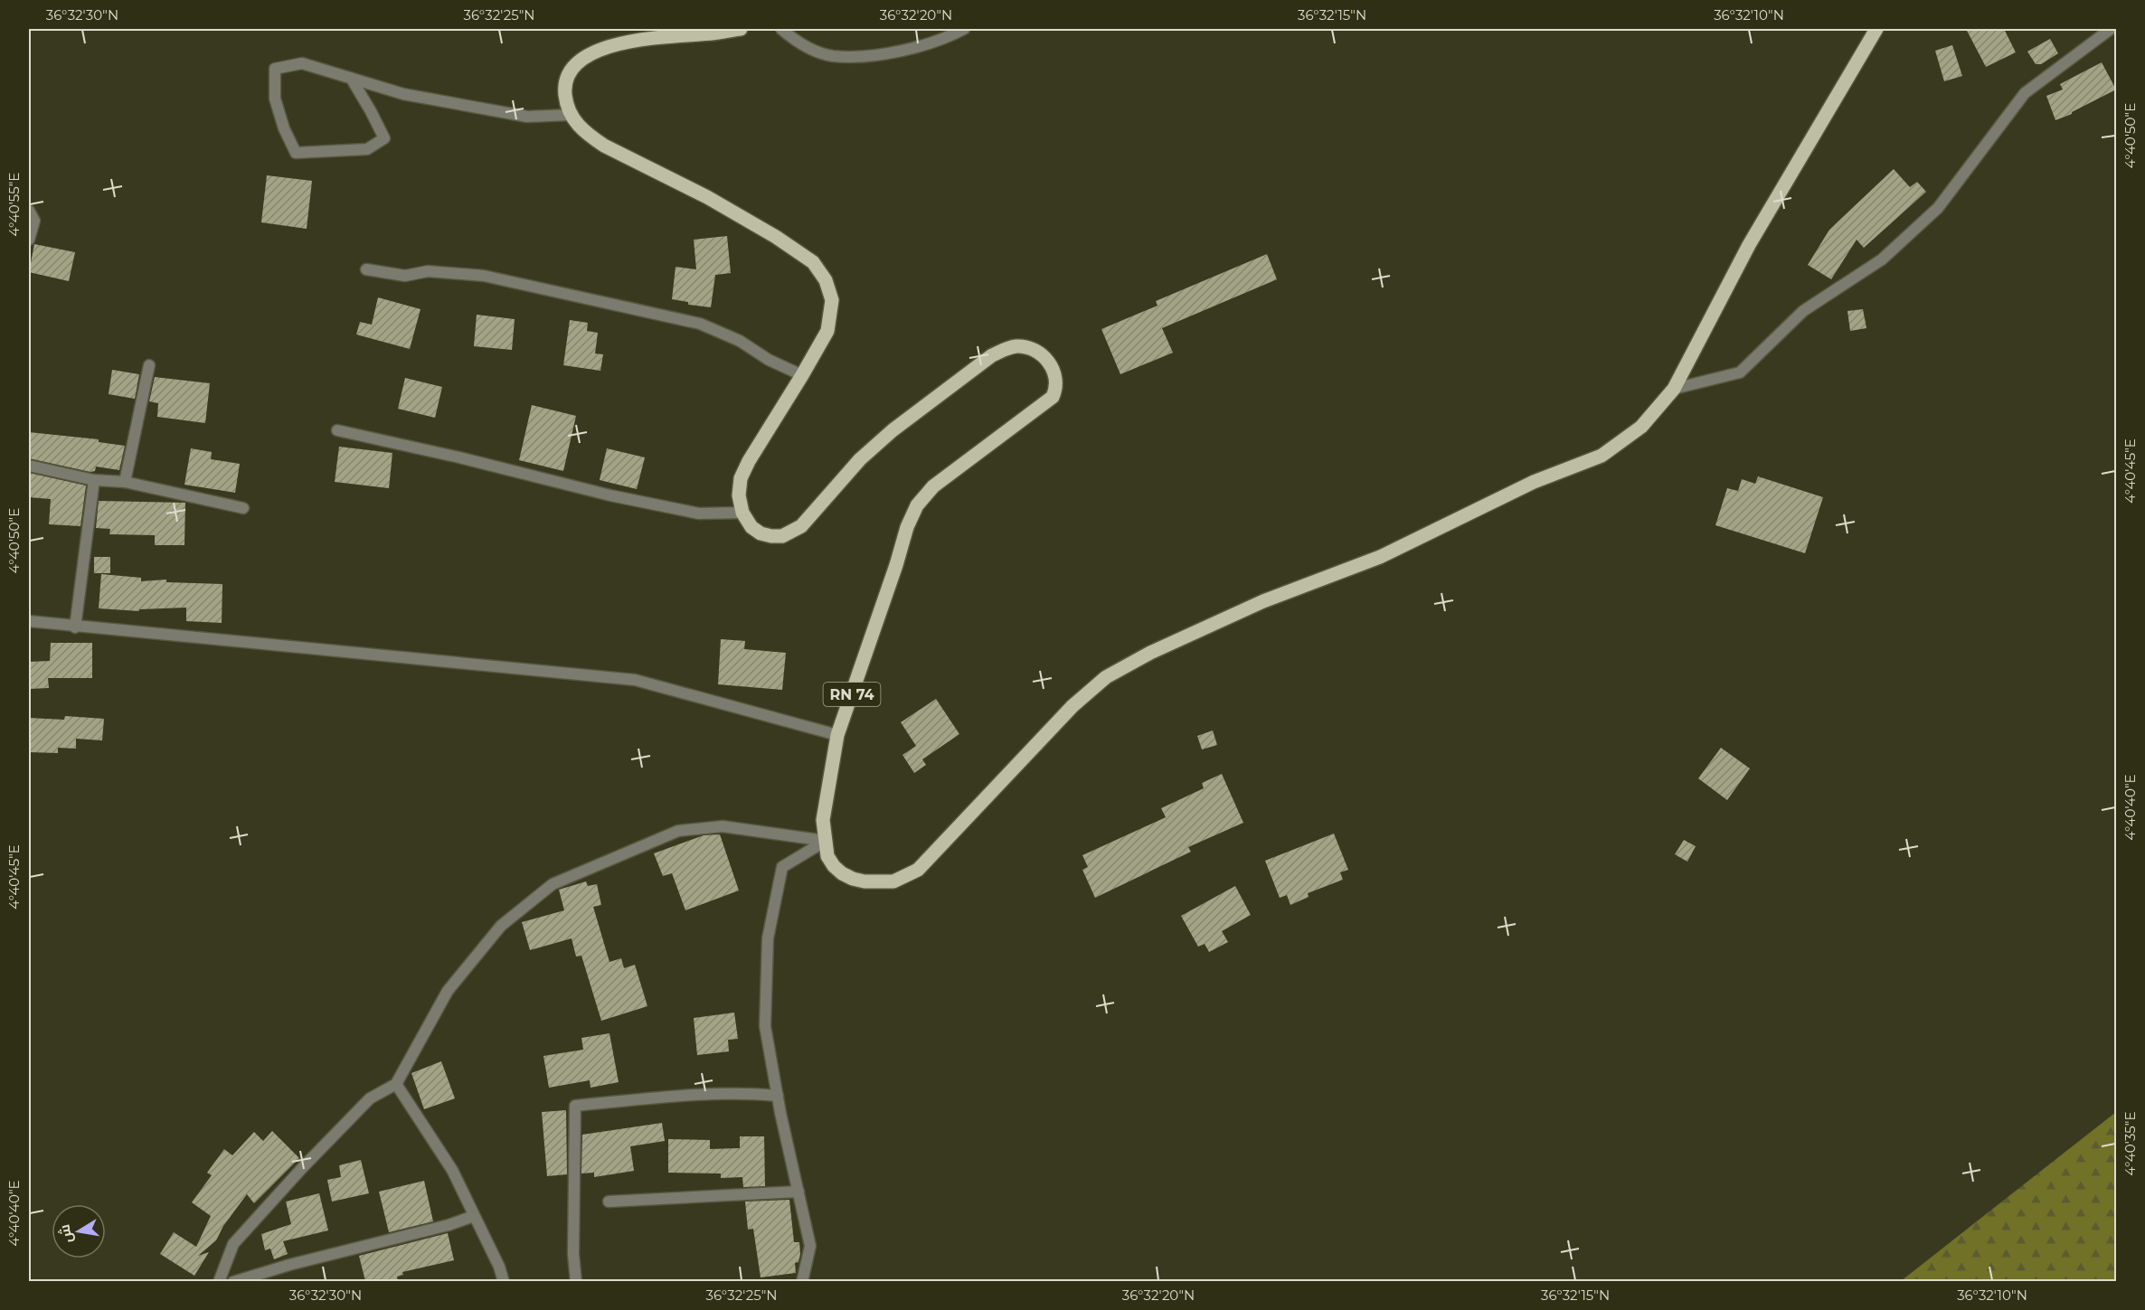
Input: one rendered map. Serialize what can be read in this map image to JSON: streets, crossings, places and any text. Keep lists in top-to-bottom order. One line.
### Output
{"streets":{"main road":["RN 74"]},"north":"left","coordinates":["36°32'30\"N","36°32'25\"N","36°32'20\"N","36°32'15\"N","36°32'10\"N","4°40'50\"E","4°40'55\"E","4°40'45\"E","4°40'40\"E","4°40'35\"E"]}
